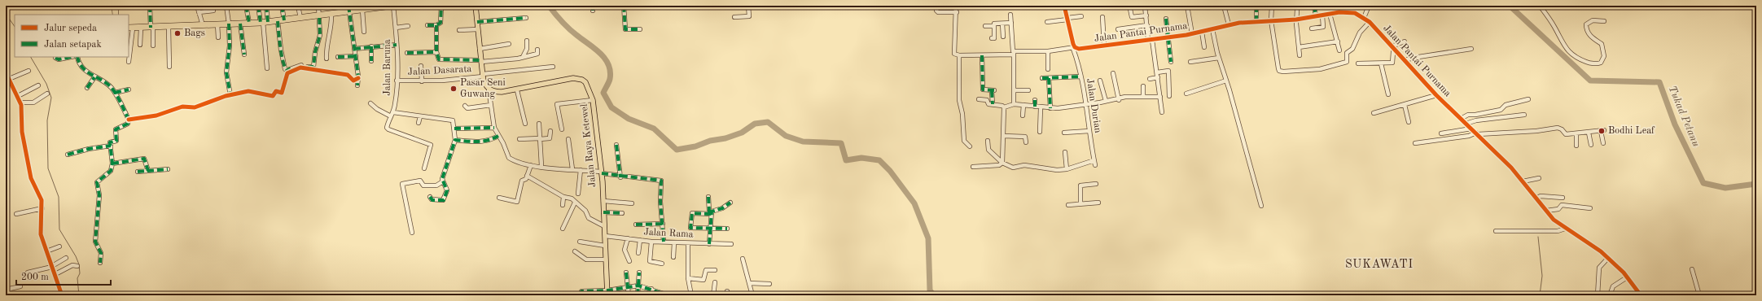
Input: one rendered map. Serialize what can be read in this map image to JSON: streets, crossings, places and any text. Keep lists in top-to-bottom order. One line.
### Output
{"streets":{"main road":["Jalan Raya Ketewel"],"street":["Jalan Pantai Purnama","Jalan Baruna","Jalan Dasarata","Jalan Durian","Jalan Rama"]},"crossings":[["Jalan Pantai Purnama","Jalan Durian"],["Jalan Baruna","Jalan Dasarata"],["Jalan Raya Ketewel","Jalan Rama"]],"districts":["SUKAWATI"],"water":["Tukad Petanu"],"places":["Bags","Pasar Seni Guwang","Bodhi Leaf"],"legend":["Jalur sepeda","Jalan setapak"],"scale_bar":"200 m"}
